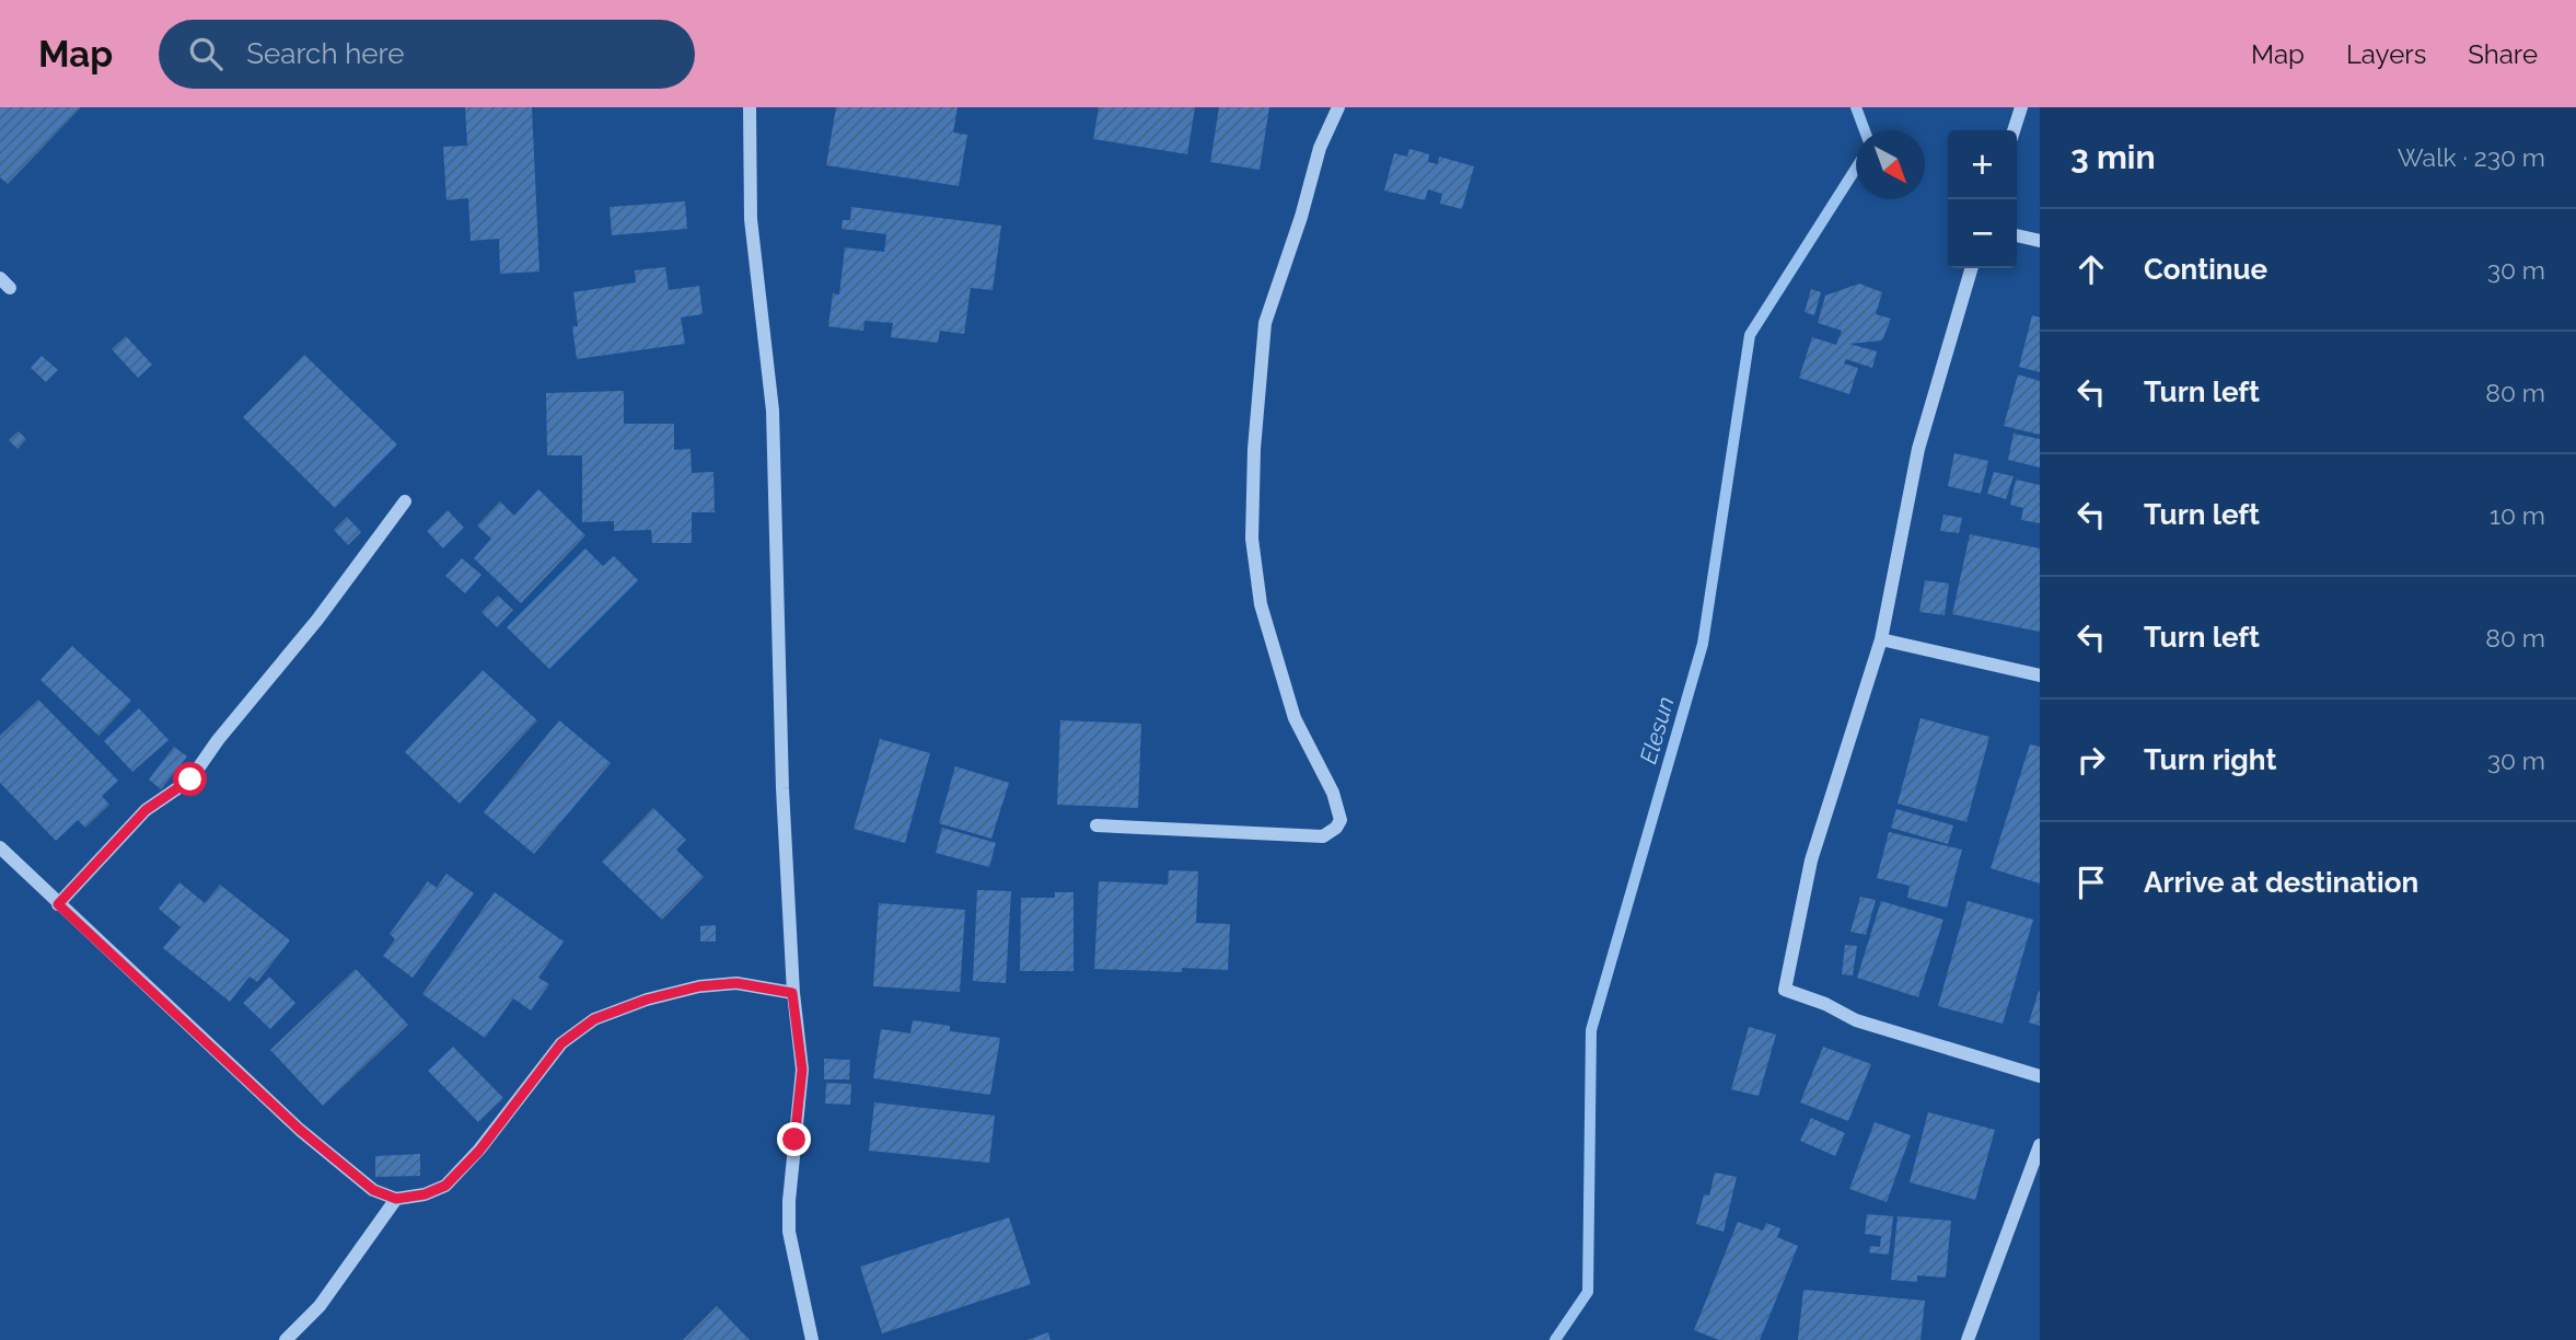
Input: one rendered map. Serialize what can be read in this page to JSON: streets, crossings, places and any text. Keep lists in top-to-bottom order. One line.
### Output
{"water":["Elesun"],"north":"bottom right","page":{"header":"Map","search":"Search here","nav":["Map","Layers","Share"],"heading":["3 min","Walk · 230 m"],"map_buttons":["+","−"],"list":[["Continue","30 m"],["Turn left","80 m"],["Turn left","10 m"],["Turn left","80 m"],["Turn right","30 m"],"Arrive at destination"]}}
